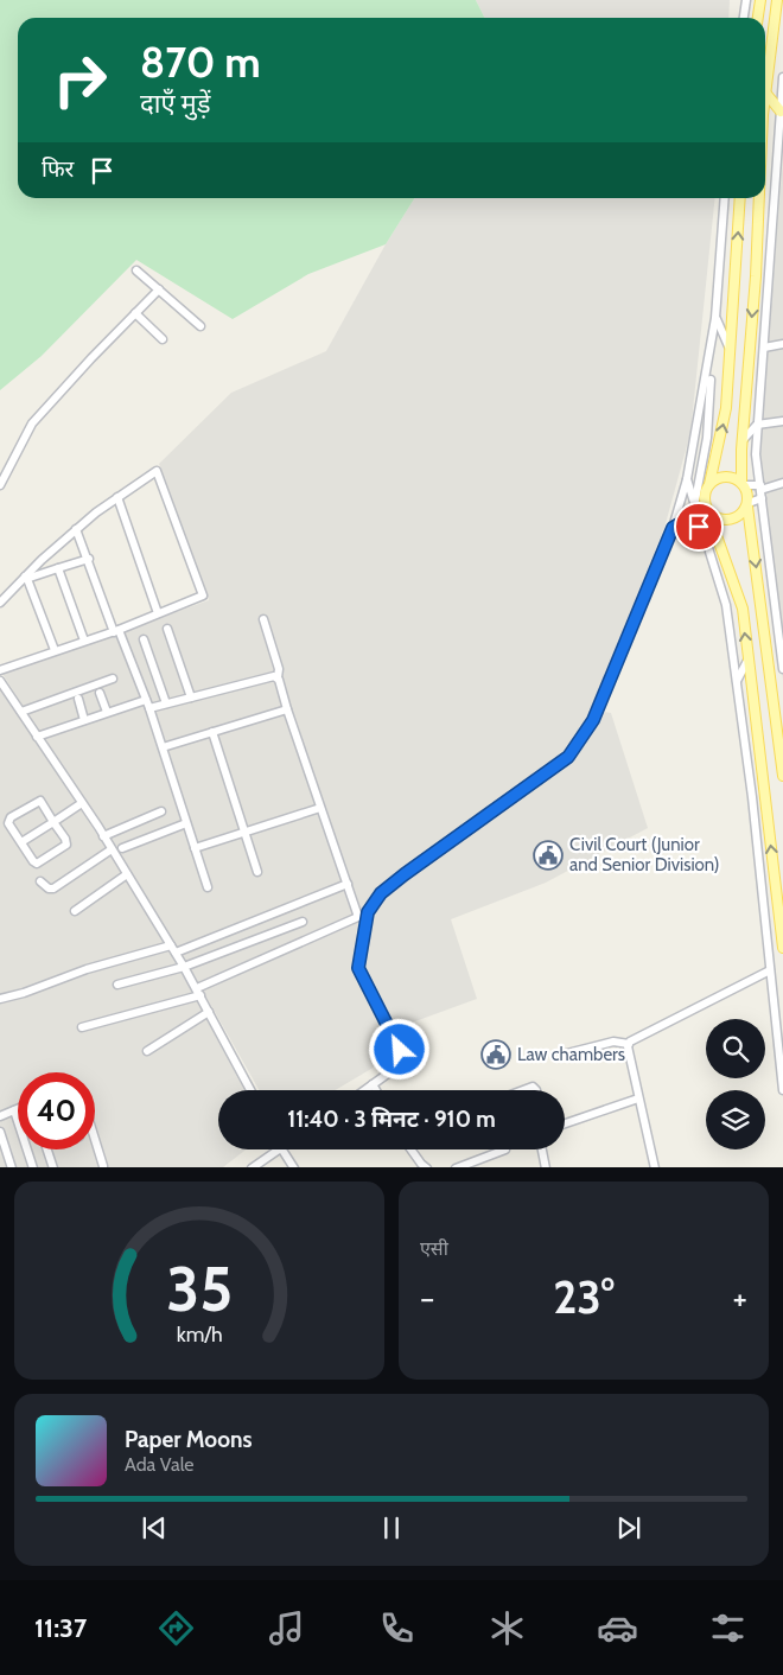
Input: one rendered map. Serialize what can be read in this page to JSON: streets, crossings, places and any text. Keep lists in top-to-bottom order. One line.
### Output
{"places":{"public building":["Civil Court (Junior and Senior Division)","Law chambers"]},"page":{"turn":["870 m","दाएँ मुड़ें"],"then":"फिर","limit":"40","trip":"11:40 · 3 मिनट · 910 m","tile":"एसी","heat":["−","23°","+"],"song":["Paper Moons","Ada Vale"],"tabs":"11:37","gauge":["35","km/h"]}}
